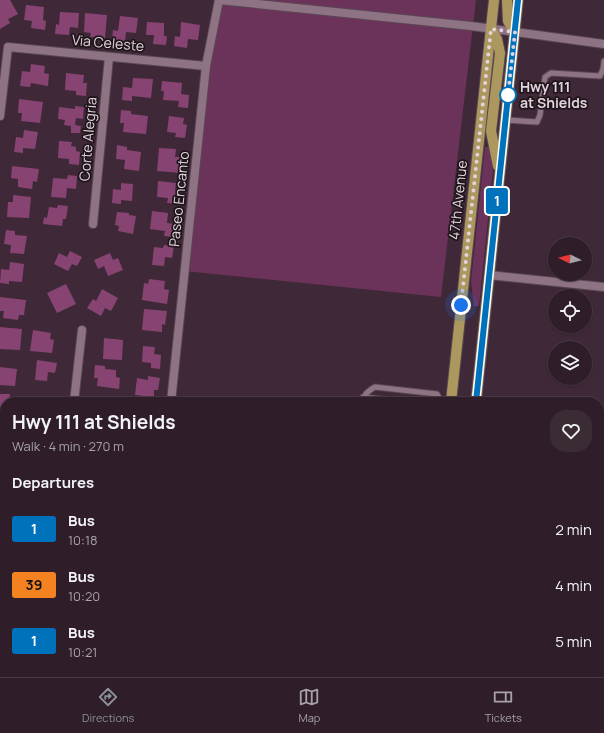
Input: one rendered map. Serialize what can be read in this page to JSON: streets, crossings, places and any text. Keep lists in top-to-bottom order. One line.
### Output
{"streets":{"main road":["47th Avenue"],"street":["Via Celeste","Corte Alegria","Paseo Encanto"]},"crossings":[["Via Celeste","Corte Alegria"],["Via Celeste","Paseo Encanto"]],"places":["Hwy 111 at Shields"],"lines":["bus line 1"],"north":"left","page":{"on_map":"1","heading":[["Hwy 111 at Shields","Walk · 4 min · 270 m"],"Departures"],"list":[{"mark":"1","name":"Bus","note":"10:18","value":"2 min"},{"mark":"39","name":"Bus","note":"10:20","value":"4 min"},{"mark":"1","name":"Bus","note":"10:21","value":"5 min"}],"tabs":["Directions","Map","Tickets"]}}
